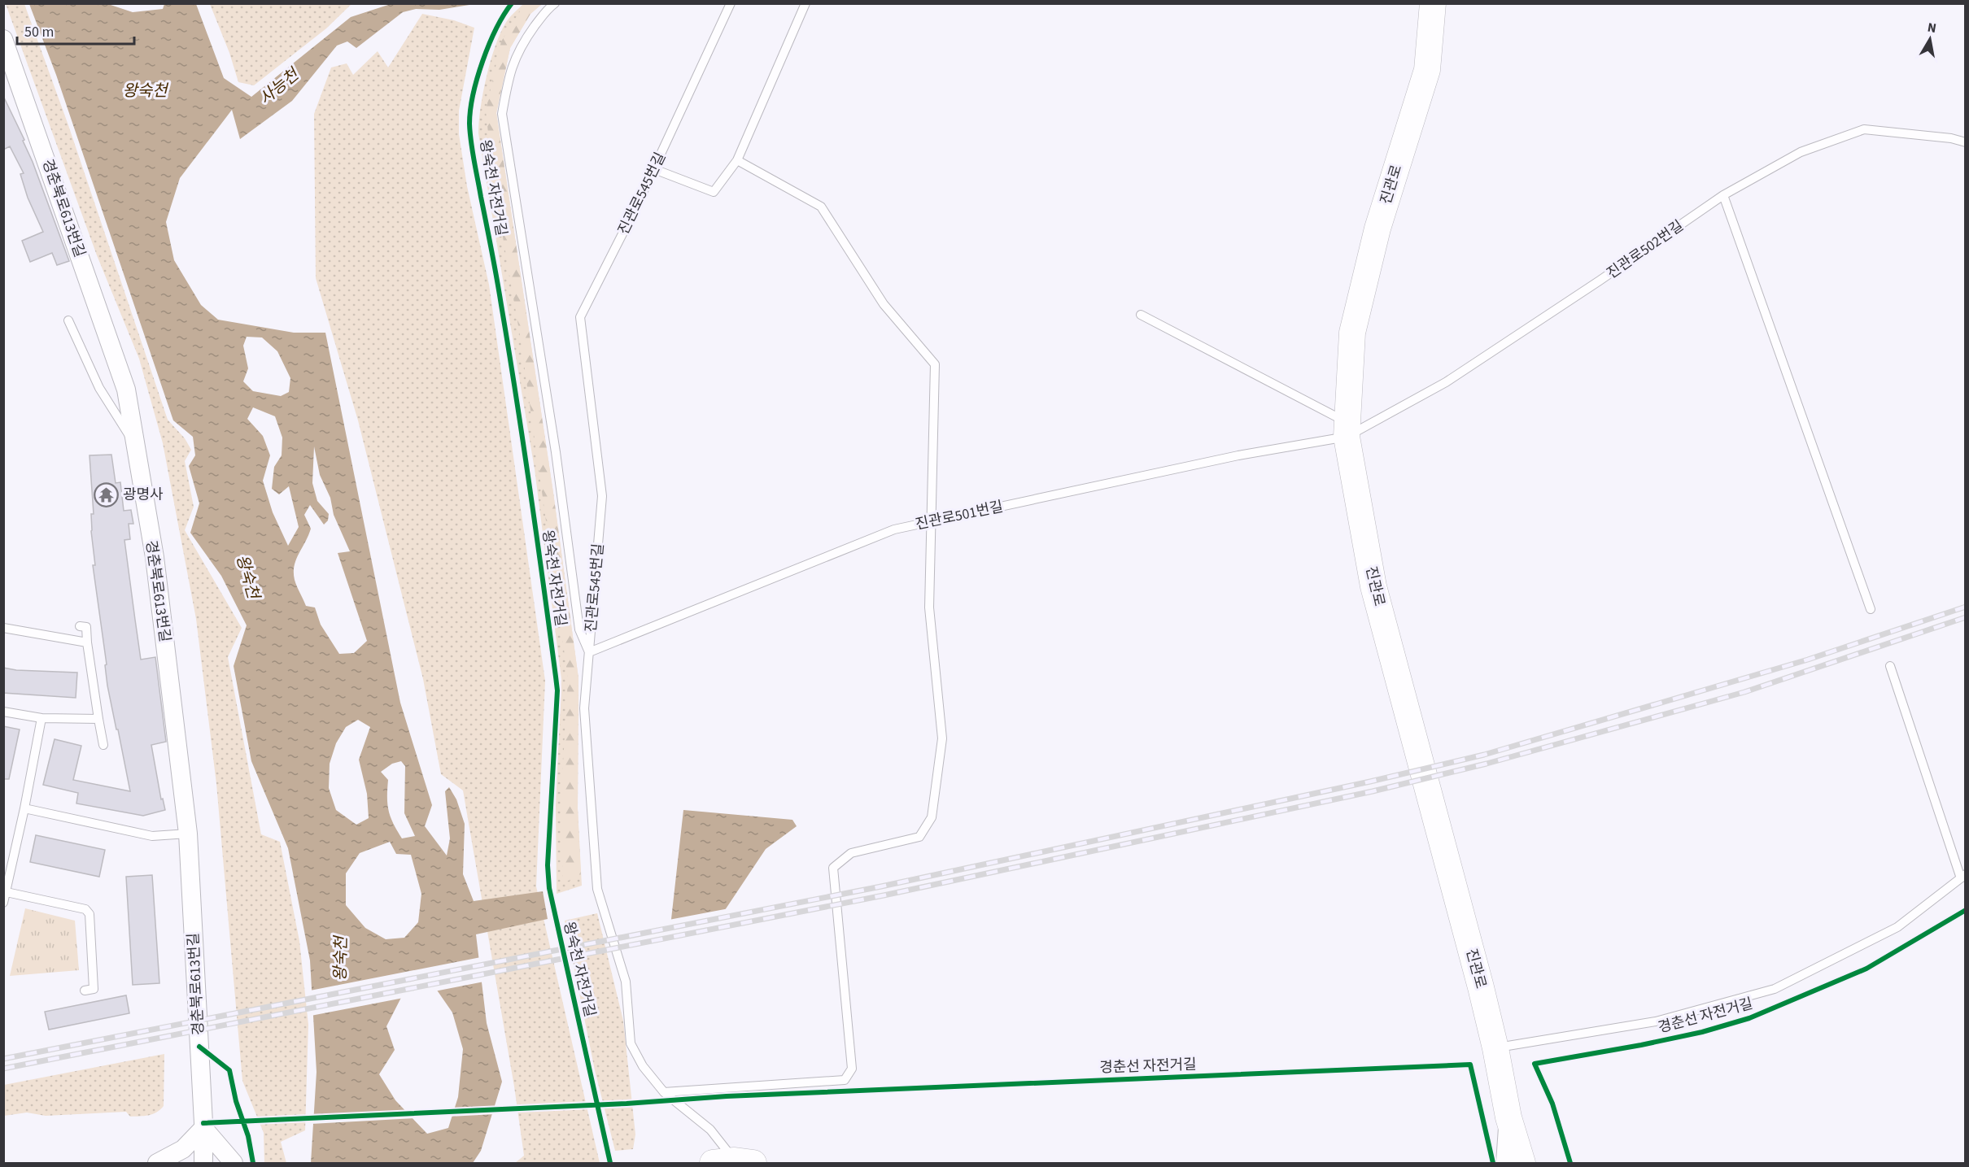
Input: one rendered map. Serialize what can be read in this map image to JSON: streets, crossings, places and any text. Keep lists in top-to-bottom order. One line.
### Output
{"streets":{"street":["진관로","경춘북로613번길"],"lane":["진관로545번길","진관로502번길","진관로501번길"],"cycle path":["왕숙천 자전거길","경춘선 자전거길"]},"crossings":[["진관로","진관로502번길"],["진관로","진관로501번길"],["진관로545번길","진관로501번길"],["진관로502번길","진관로501번길"]],"water":["사능천","왕숙천"],"places":{"temple":["광명사"]},"scale_bar":"50 m","north":"top"}
